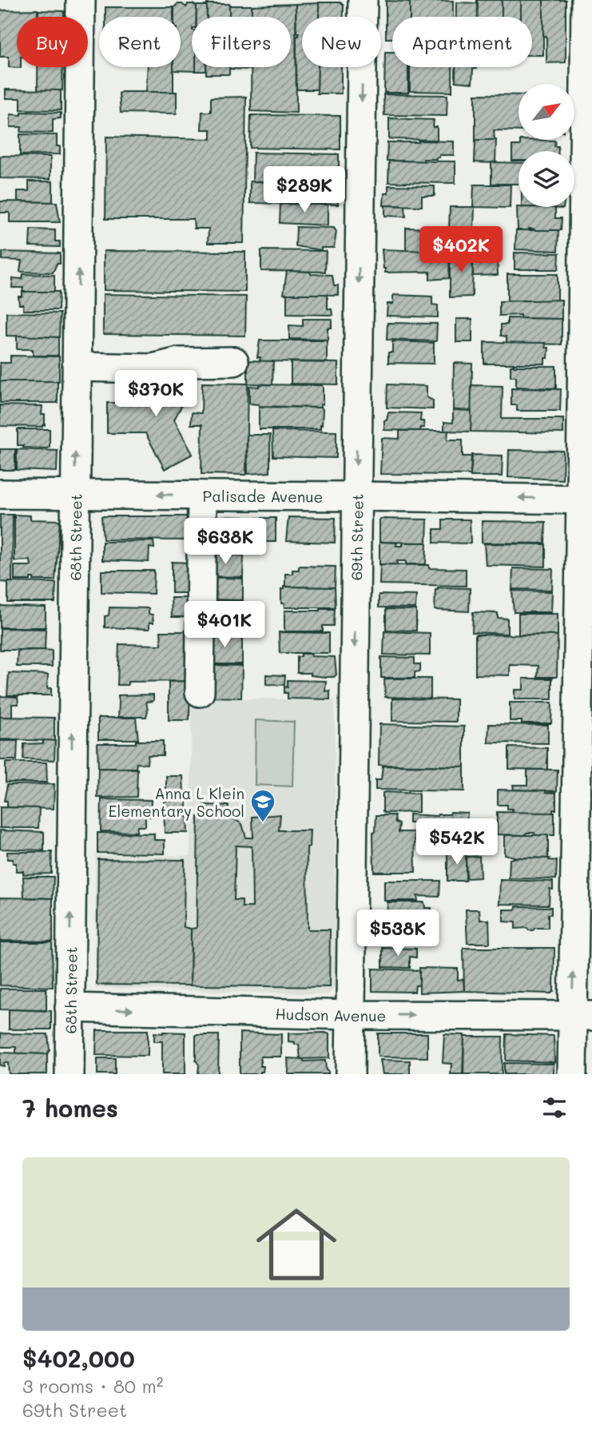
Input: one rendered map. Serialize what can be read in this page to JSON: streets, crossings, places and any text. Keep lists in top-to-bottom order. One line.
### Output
{"streets":{"street":["Palisade Avenue","68th Street","69th Street","Hudson Avenue"]},"crossings":[["Palisade Avenue","68th Street"],["Palisade Avenue","69th Street"],["68th Street","Hudson Avenue"],["69th Street","Hudson Avenue"]],"one_way":["68th Street","Hudson Avenue"],"places":{"school or university":["Anna L Klein Elementary School"]},"north":"top right","page":{"chip":["Buy","Rent","Filters","New","Apartment"],"price":["$289K","$402K","$370K","$638K","$401K","$542K","$538K"],"heading":"7 homes","list":[{"name":"$402,000","note":"3 rooms · 80 m² · 69th Street"}]}}
